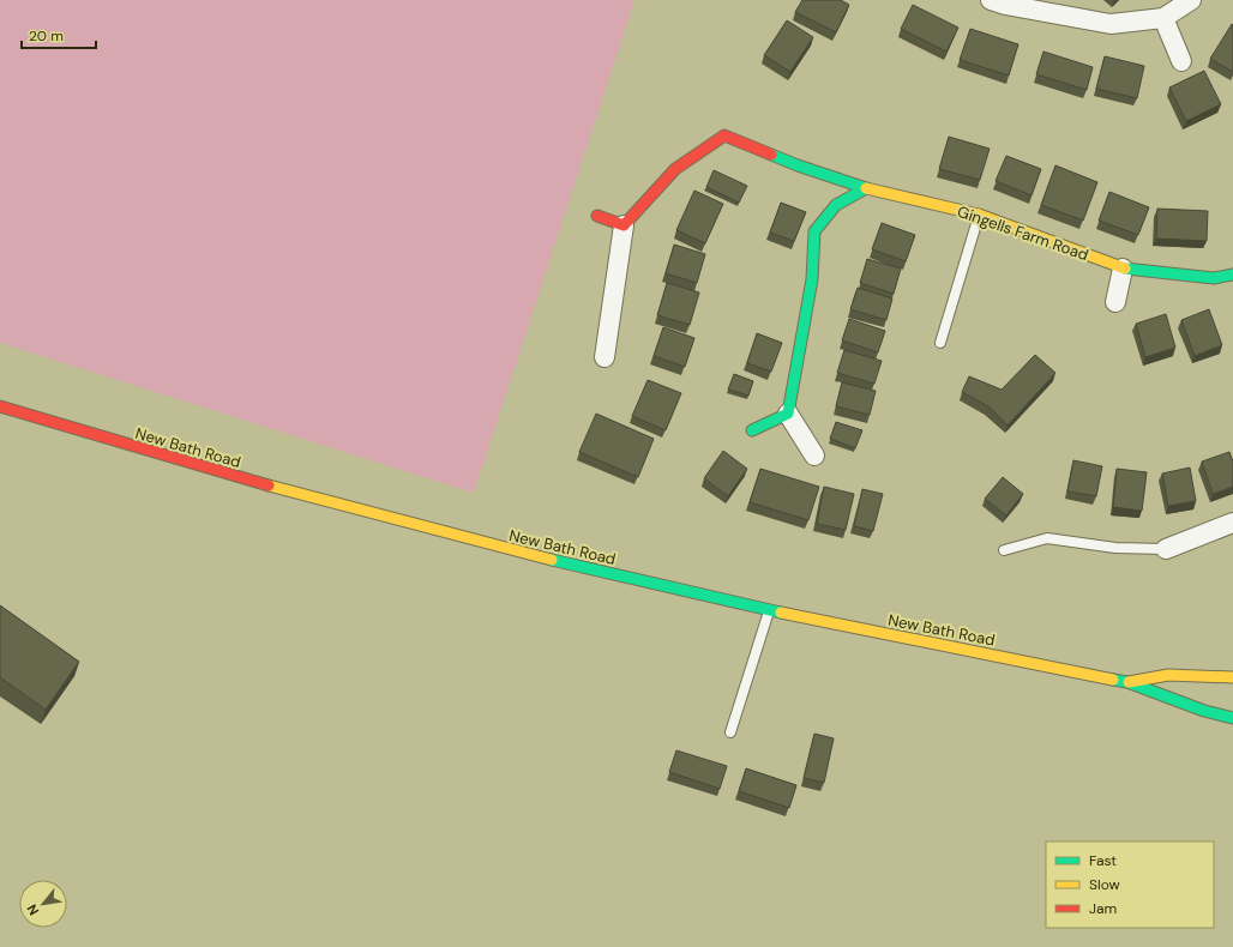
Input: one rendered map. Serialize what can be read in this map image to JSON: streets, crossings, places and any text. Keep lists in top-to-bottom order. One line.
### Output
{"streets":{"main road":["Gingells Farm Road","New Bath Road"]},"legend":["Fast","Slow","Jam"],"scale_bar":"20 m","north":"bottom left"}
